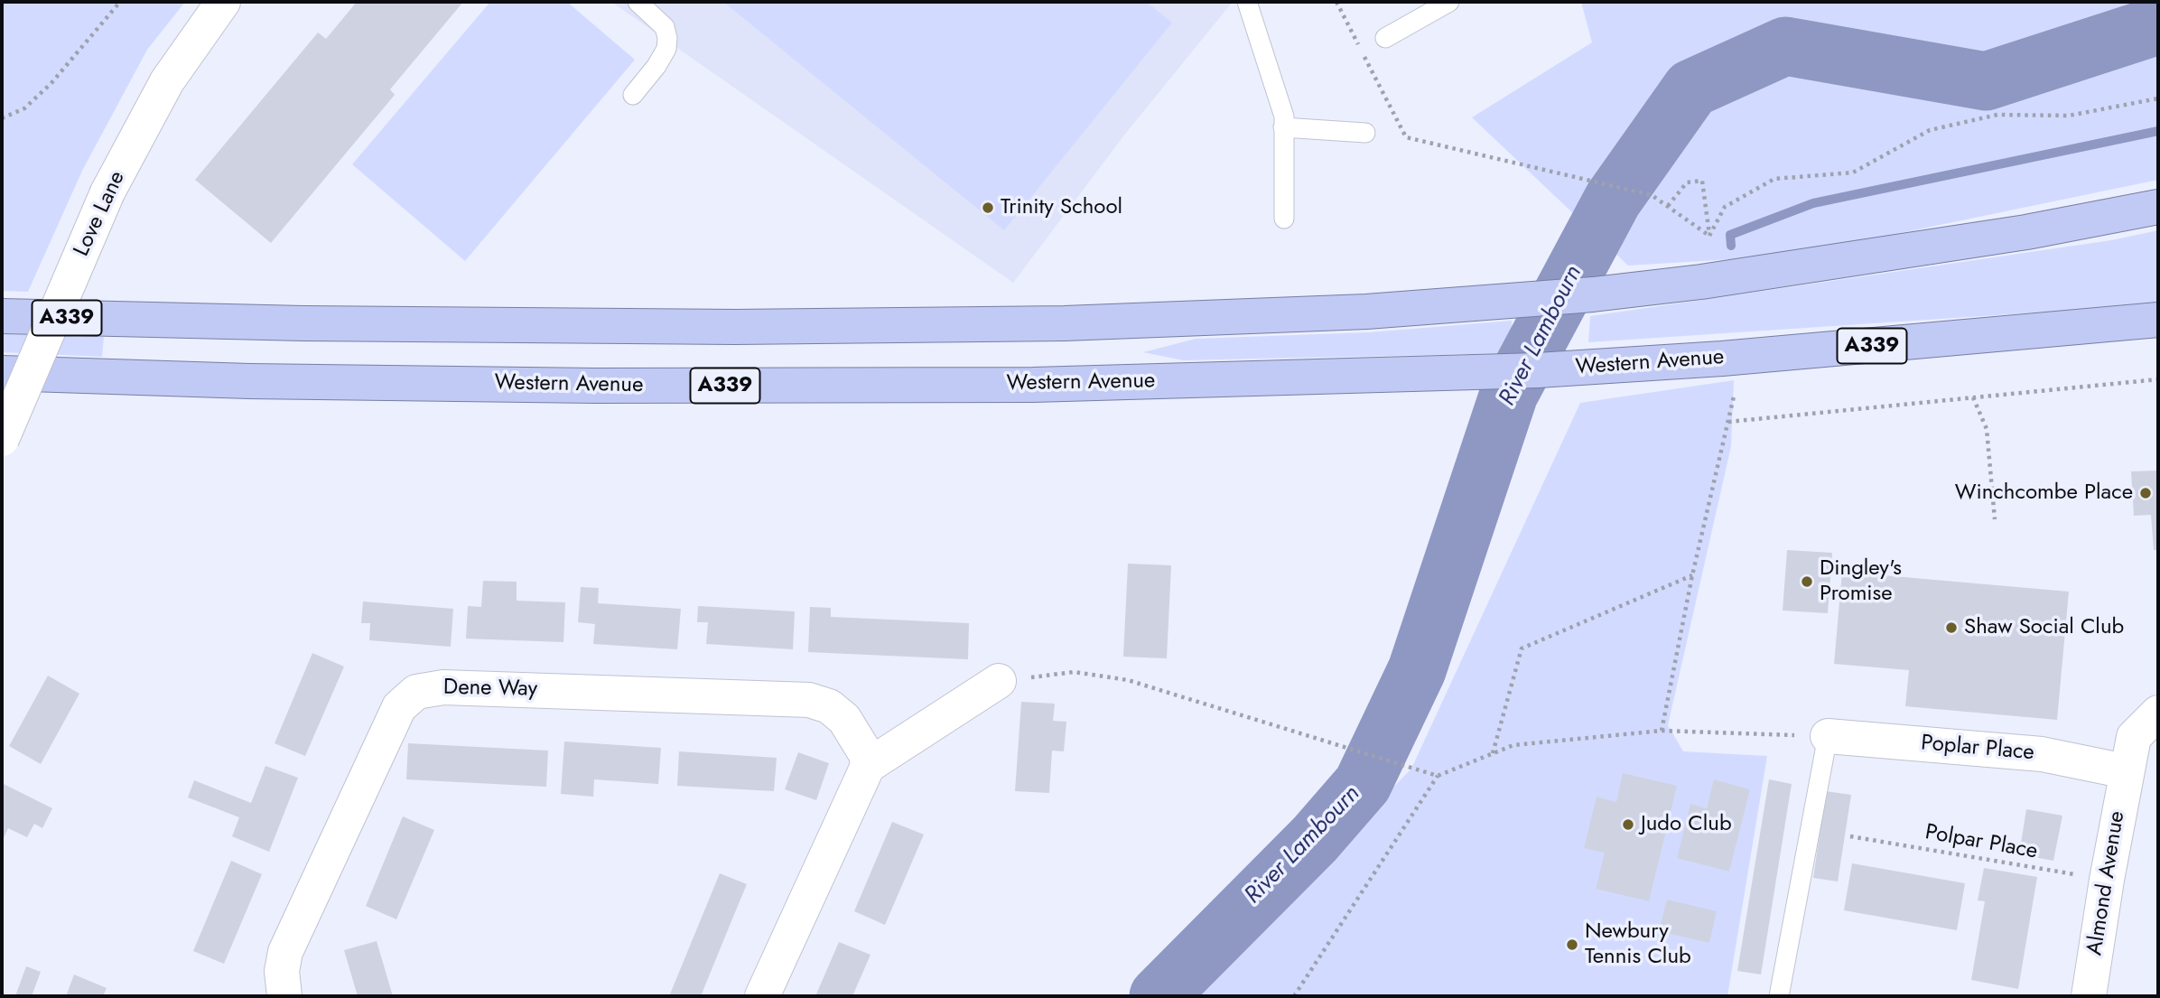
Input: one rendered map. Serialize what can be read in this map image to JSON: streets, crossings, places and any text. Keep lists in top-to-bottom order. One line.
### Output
{"streets":{"highway":["A339","Western Avenue"],"street":["Love Lane","Dene Way","Poplar Place","Almond Avenue"],"path":["Polpar Place"]},"crossings":[["Poplar Place","Almond Avenue"],["Polpar Place","Almond Avenue"]],"water":["River Lambourn"],"places":["Trinity School","Winchcombe Place","Dingley's Promise","Shaw Social Club","Judo Club","Newbury Tennis Club"]}
